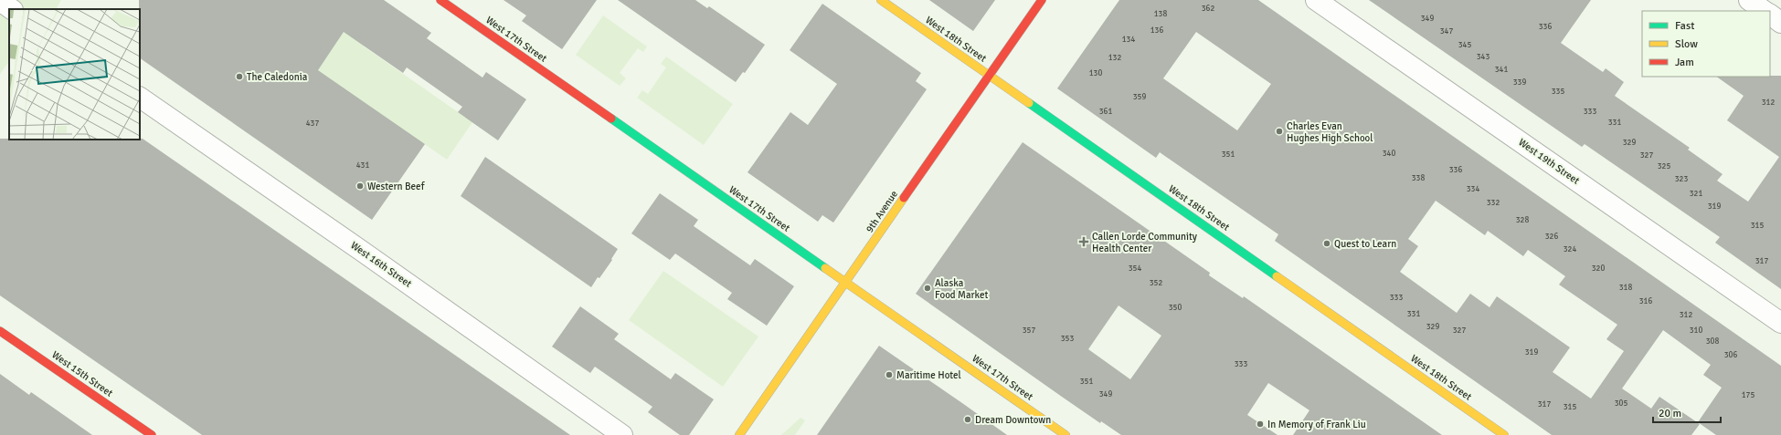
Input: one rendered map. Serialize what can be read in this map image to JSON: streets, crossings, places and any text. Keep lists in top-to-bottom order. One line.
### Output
{"streets":{"street":["West 17th Street","West 18th Street","West 19th Street","9th Avenue","West 16th Street","West 15th Street"]},"crossings":[["West 17th Street","9th Avenue"],["West 18th Street","9th Avenue"]],"places":{"other":["The Caledonia","Charles Evan Hughes High School","Western Beef","Quest to Learn","Alaska Food Market","Maritime Hotel","Dream Downtown","In Memory of Frank Liu"],"health":["Callen Lorde Community Health Center"]},"house_numbers":["362","138","349","336","136","347","134","345","343","132","341","130","339","335","359","312","361","333","331","437","329","340","351","327","431","325","336","338","323","334","321","332","319","328","315","326","324","317","354","320","352","318","333","316","350","331","312","329","357","327","310","353","308","319","306","333","351","349","175","305","317","315"],"legend":["Fast","Slow","Jam"],"scale_bar":"20 m"}
